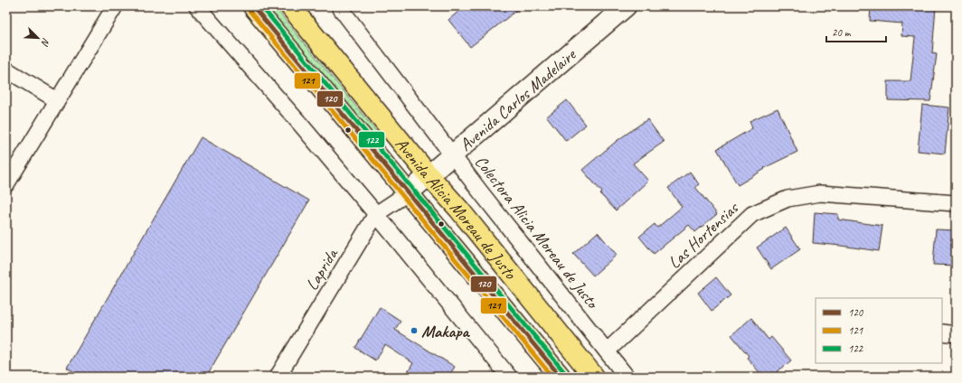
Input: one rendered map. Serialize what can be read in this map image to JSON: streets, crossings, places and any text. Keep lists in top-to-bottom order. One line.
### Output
{"streets":{"main road":["Avenida Carlos Madelaire","Avenida Alicia Moreau de Justo"],"street":["Colectora Alicia Moreau de Justo","Las Hortensias","Laprida"]},"crossings":[["Avenida Carlos Madelaire","Avenida Alicia Moreau de Justo"],["Avenida Carlos Madelaire","Colectora Alicia Moreau de Justo"],["Avenida Carlos Madelaire","Laprida"],["Avenida Alicia Moreau de Justo","Laprida"],["Colectora Alicia Moreau de Justo","Las Hortensias"]],"places":["Makapa"],"lines":["transit line 120","transit line 122","transit line 121"],"legend":["120","121","122"],"scale_bar":"20 m","north":"bottom right"}
